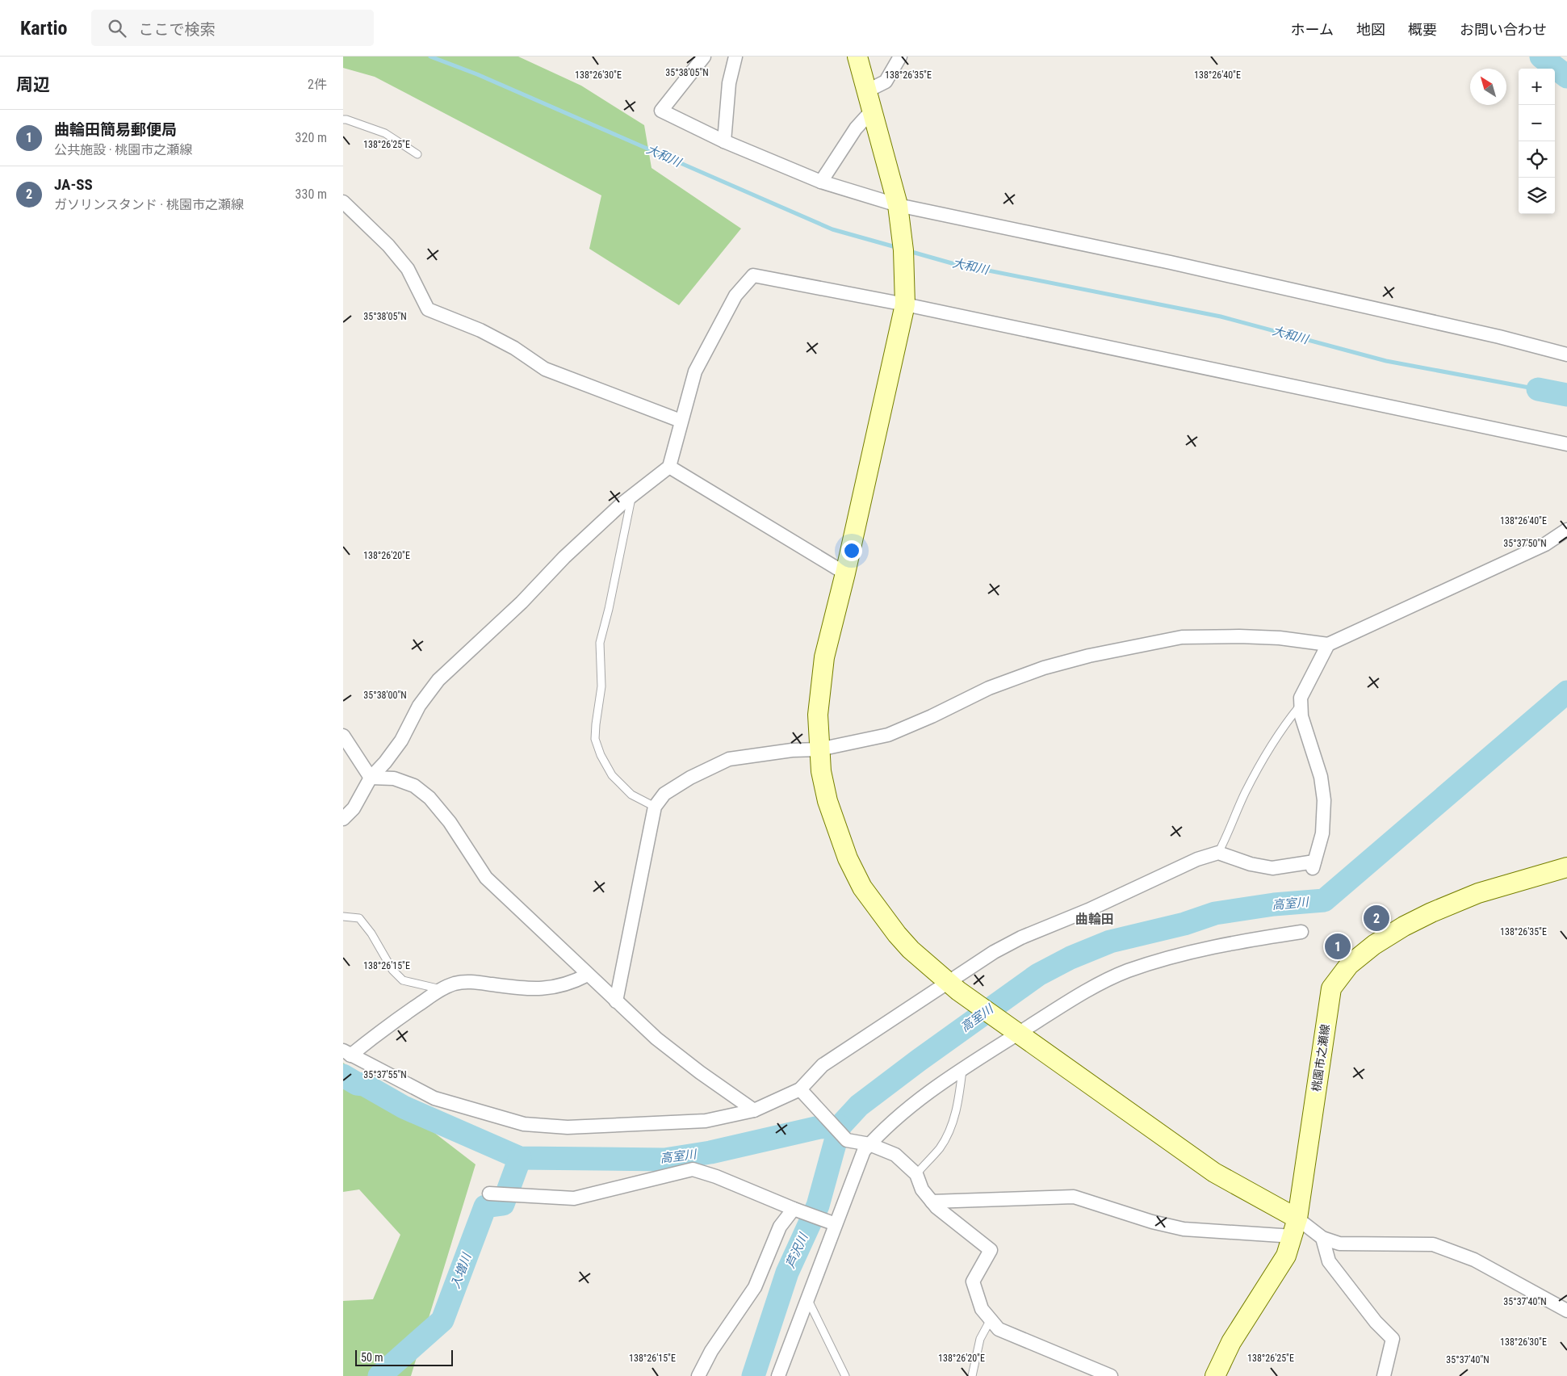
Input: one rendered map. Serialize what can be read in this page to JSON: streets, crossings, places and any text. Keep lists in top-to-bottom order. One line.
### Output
{"streets":{"street":["桃園市之瀬線"]},"districts":["曲輪田"],"water":["大和川","高室川","芦沢川","入増川"],"scale_bar":"50 m","north":"top left","page":{"header":"Kartio","search":"ここで検索","nav":["ホーム","地図","概要","お問い合わせ"],"heading":["周辺","2件"],"map_buttons":["+","−"],"list":[{"mark":"1","name":"曲輪田簡易郵便局","note":"公共施設 · 桃園市之瀬線","value":"320 m"},{"mark":"2","name":"JA-SS","note":"ガソリンスタンド · 桃園市之瀬線","value":"330 m"}],"pins":["2","1"],"scale":"50 m"},"coordinates":["35°38'05\"N","138°26'30\"E","138°26'35\"E","138°26'40\"E","138°26'25\"E","35°37'50\"N","138°26'20\"E","35°38'00\"N","138°26'15\"E","35°37'55\"N","35°37'40\"N"]}
